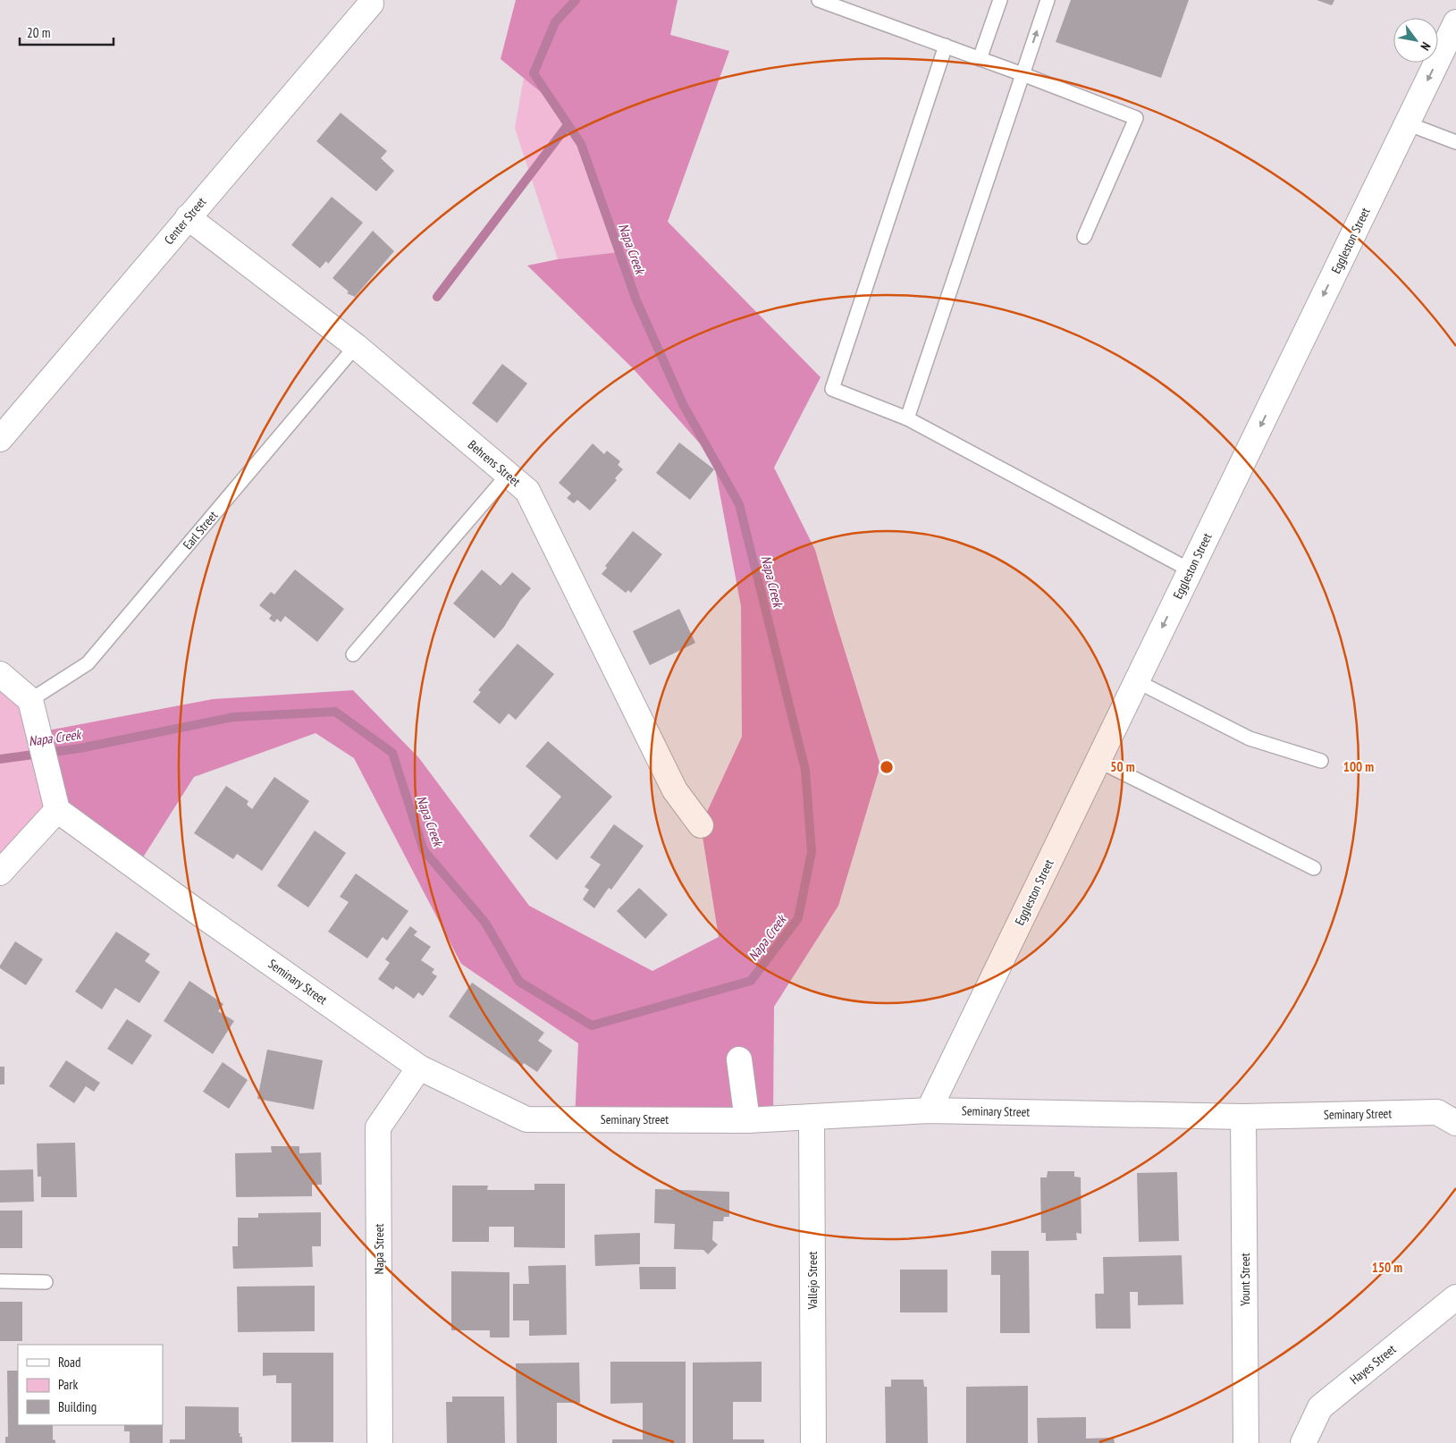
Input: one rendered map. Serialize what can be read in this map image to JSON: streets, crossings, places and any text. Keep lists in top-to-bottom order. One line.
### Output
{"streets":{"street":["Center Street","Eggleston Street","Behrens Street","Seminary Street","Napa Street","Yount Street","Vallejo Street","Hayes Street"],"lane":["Earl Street"]},"crossings":[["Center Street","Behrens Street"],["Eggleston Street","Seminary Street"],["Behrens Street","Earl Street"],["Seminary Street","Napa Street"],["Seminary Street","Yount Street"],["Seminary Street","Vallejo Street"]],"one_way":["Eggleston Street"],"water":["Napa Creek"],"legend":["Road","Park","Building"],"scale_bar":"20 m","north":"bottom right","rings":["50 m","100 m","150 m"]}
